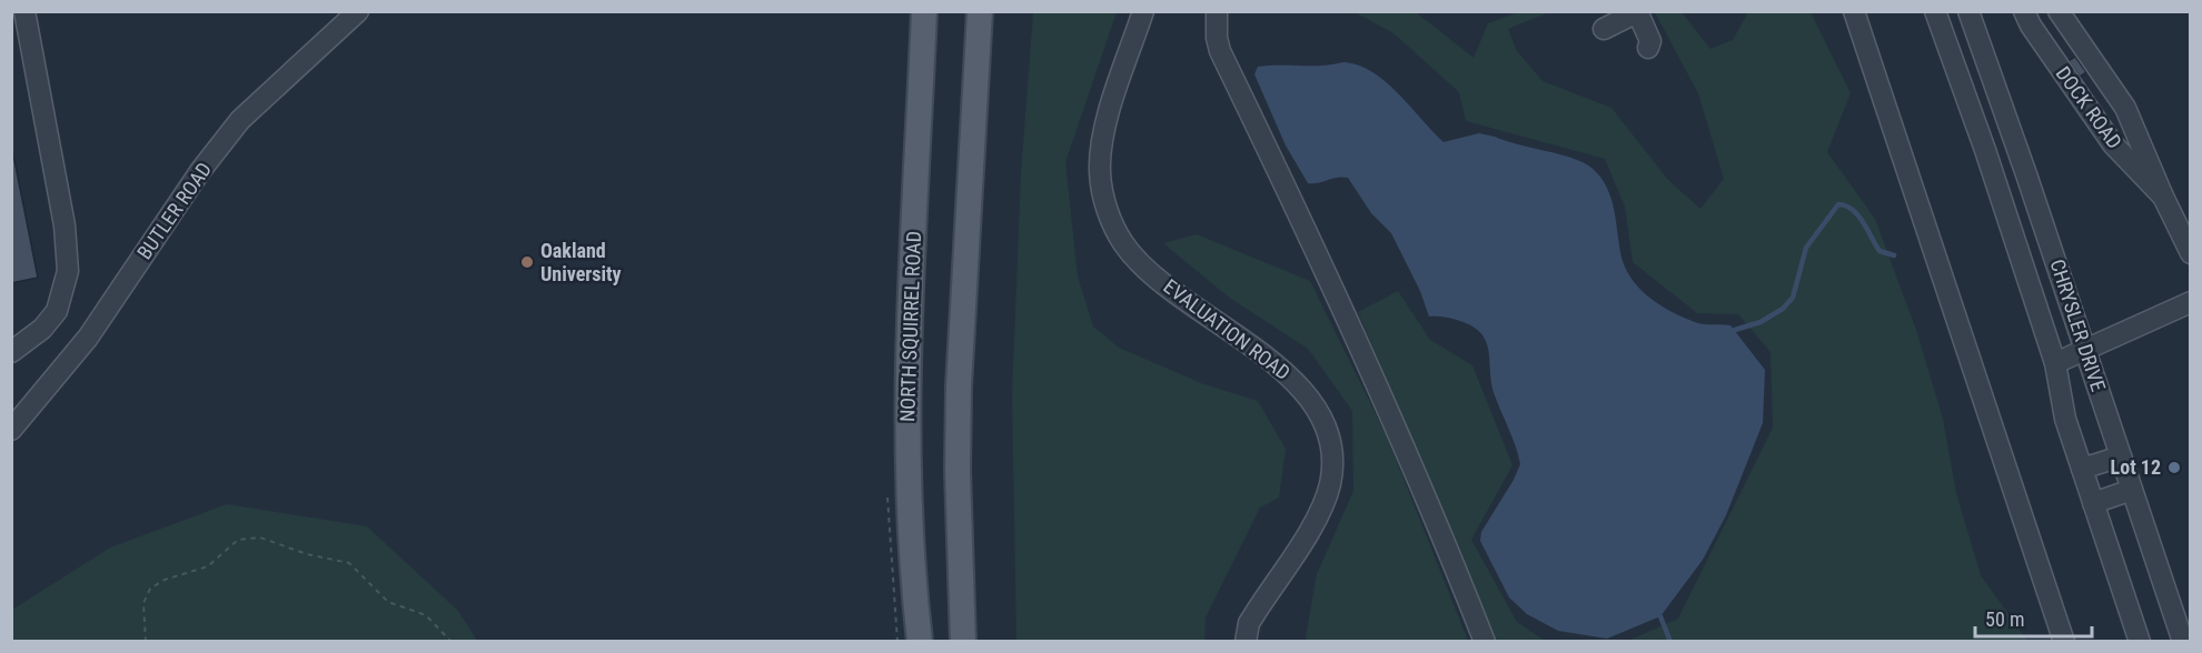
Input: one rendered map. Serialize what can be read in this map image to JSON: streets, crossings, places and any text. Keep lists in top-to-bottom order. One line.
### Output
{"streets":{"main road":["NORTH SQUIRREL ROAD"],"street":["DOCK ROAD","BUTLER ROAD","CHRYSLER DRIVE","EVALUATION ROAD"]},"places":["Oakland University","Lot 12"],"scale_bar":"50 m"}
